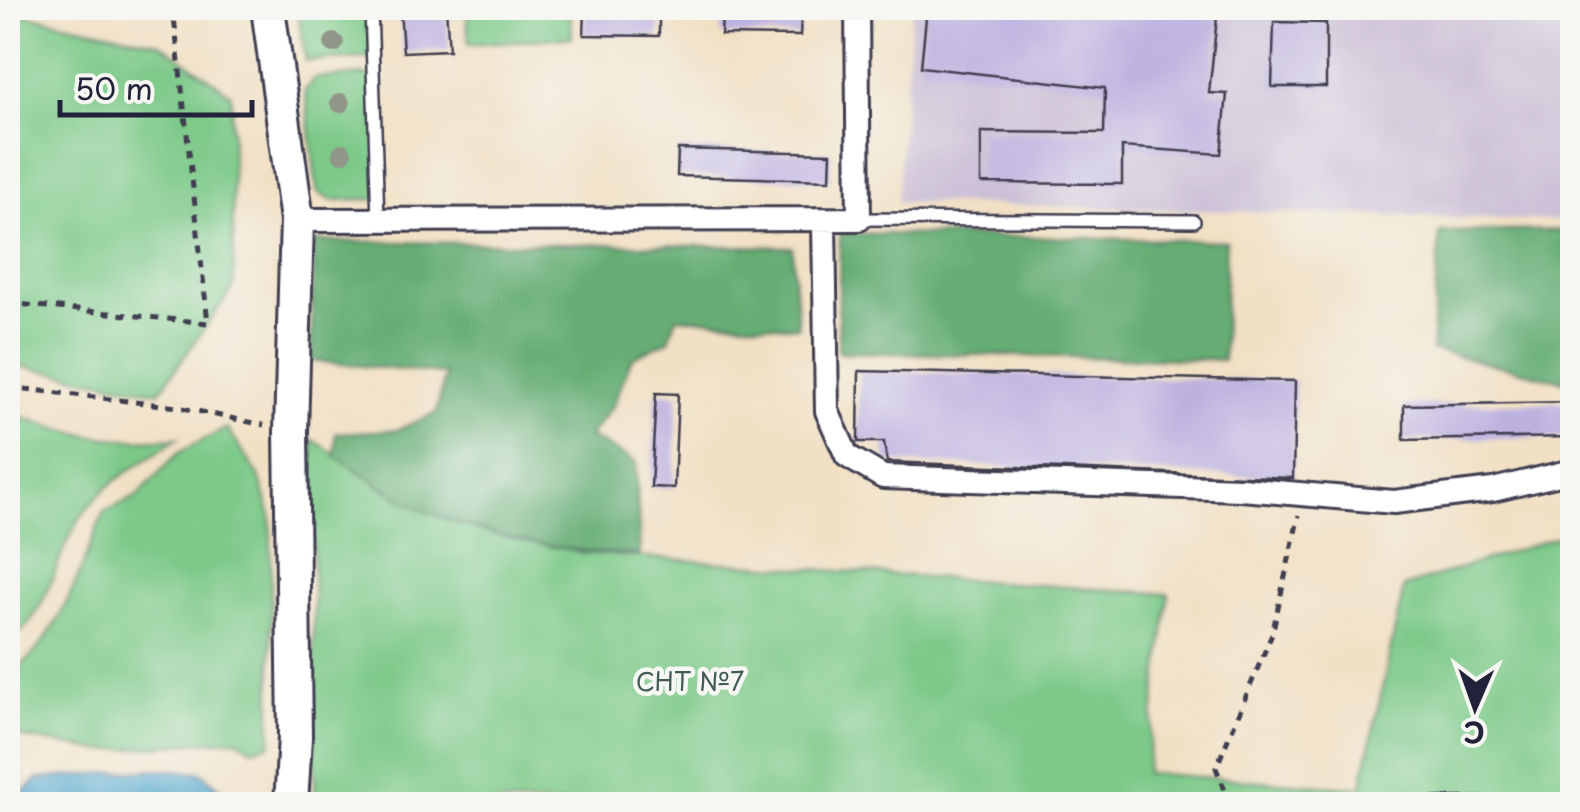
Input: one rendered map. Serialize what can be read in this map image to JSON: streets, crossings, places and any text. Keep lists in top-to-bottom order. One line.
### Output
{"parks":["СНТ №7"],"scale_bar":"50 m","north":"bottom"}
